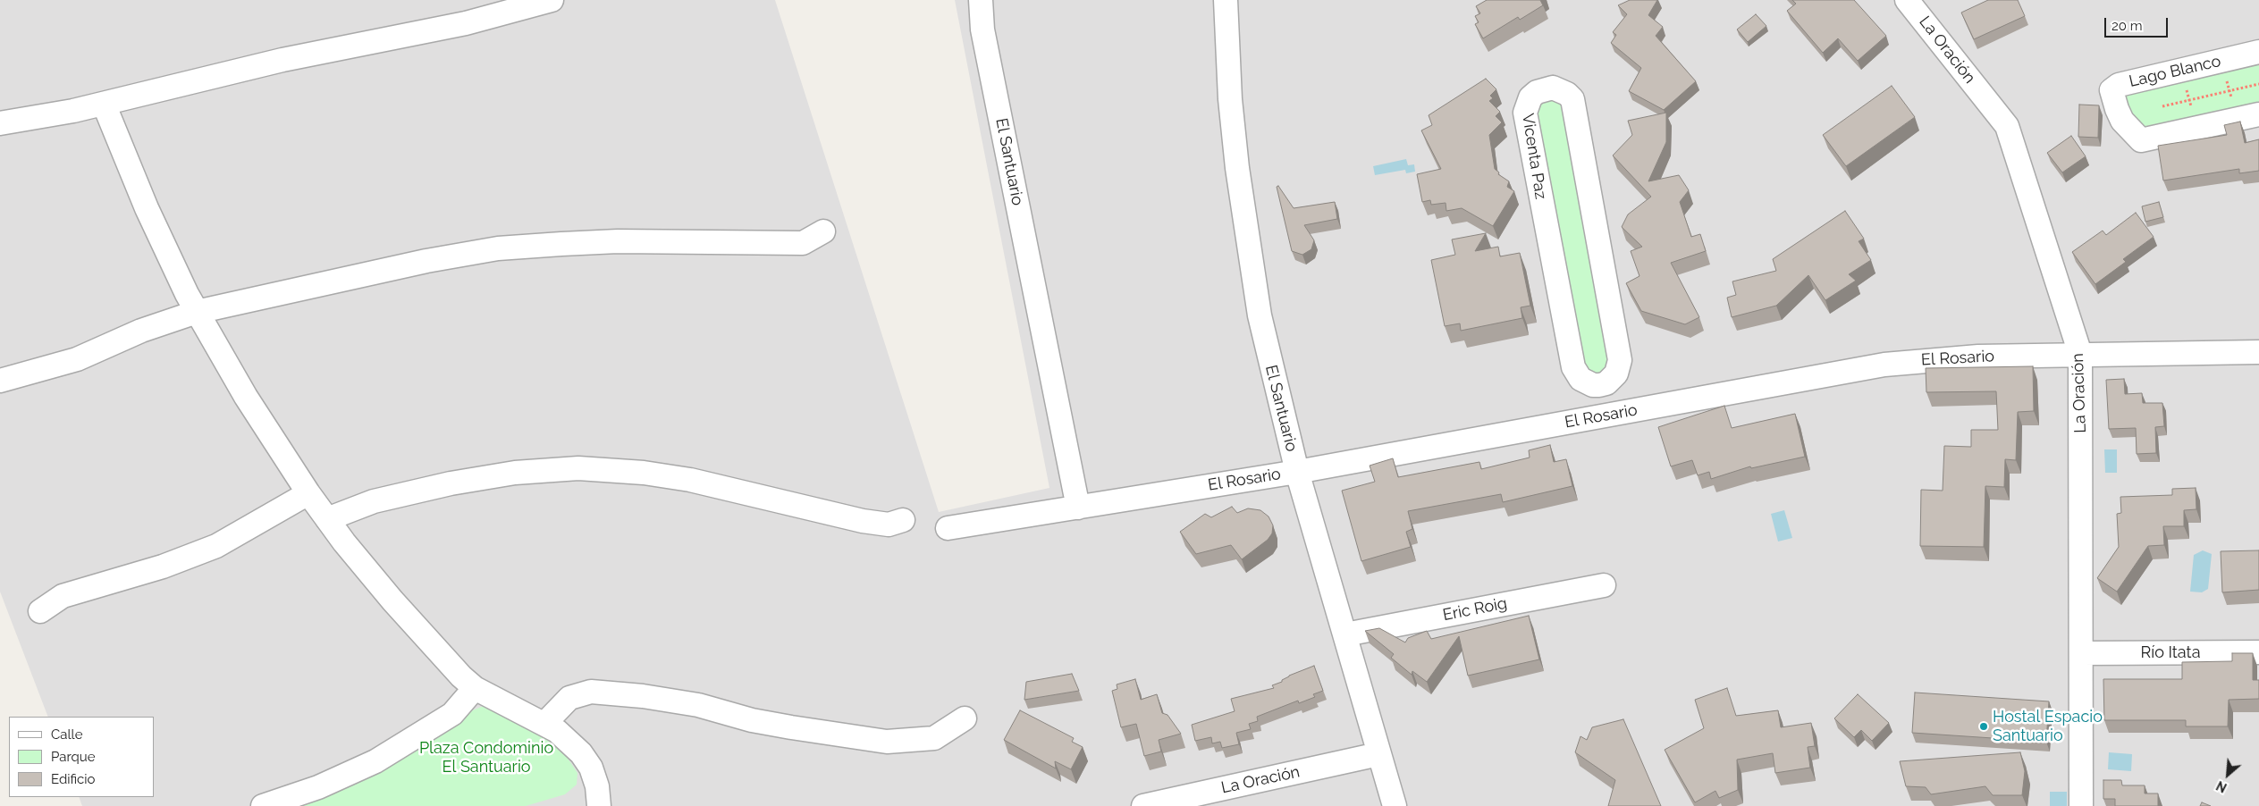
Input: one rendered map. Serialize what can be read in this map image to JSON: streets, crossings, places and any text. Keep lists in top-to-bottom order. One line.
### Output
{"streets":{"street":["La Oración","Lago Blanco","Vicenta Paz","El Santuario","El Rosario","Eric Roig","Río Itata"]},"crossings":[["La Oración","El Santuario"],["La Oración","El Rosario"],["La Oración","Río Itata"],["El Santuario","El Rosario"],["El Santuario","Eric Roig"]],"parks":["Plaza Condominio El Santuario"],"places":["Hostal Espacio Santuario"],"legend":["Calle","Parque","Edificio"],"scale_bar":"20 m","north":"bottom left"}
